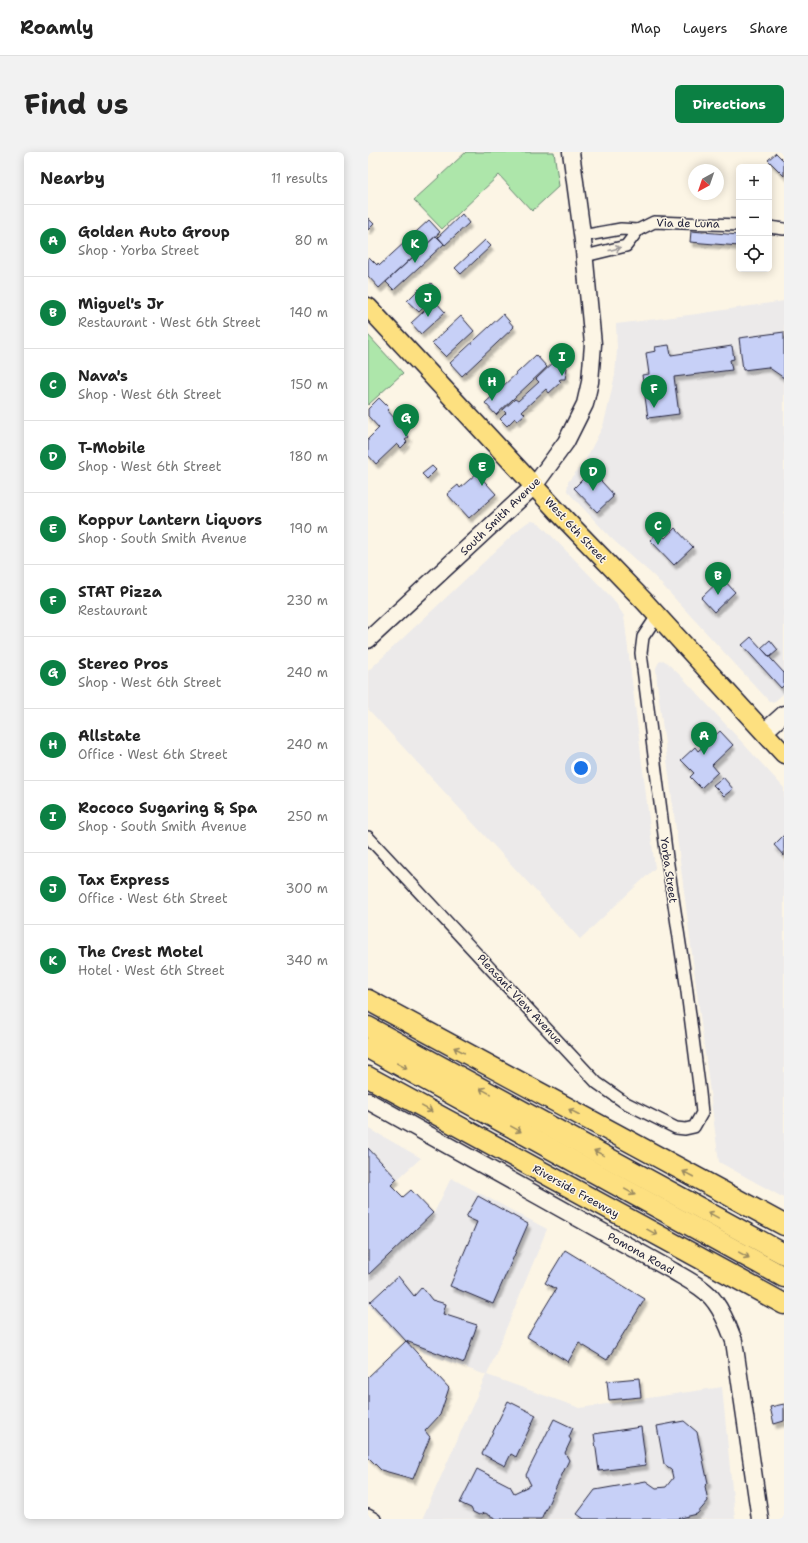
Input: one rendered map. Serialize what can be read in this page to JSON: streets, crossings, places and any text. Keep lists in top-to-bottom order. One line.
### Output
{"streets":{"highway":["Riverside Freeway"],"main road":["South Smith Avenue","West 6th Street","Pomona Road"],"street":["Via de Luna","Yorba Street","Pleasant View Avenue"]},"crossings":[["Via de Luna","South Smith Avenue"],["South Smith Avenue","West 6th Street"],["West 6th Street","Yorba Street"],["Yorba Street","Pleasant View Avenue"]],"north":"bottom left","page":{"header":"Roamly","nav":["Map","Layers","Share"],"title":"Find us","buttons":"Directions","heading":["Nearby","11 results"],"map_buttons":["+","−"],"list":[{"mark":"A","name":"Golden Auto Group","note":"Shop · Yorba Street","value":"80 m"},{"mark":"B","name":"Miguel's Jr","note":"Restaurant · West 6th Street","value":"140 m"},{"mark":"C","name":"Nava's","note":"Shop · West 6th Street","value":"150 m"},{"mark":"D","name":"T-Mobile","note":"Shop · West 6th Street","value":"180 m"},{"mark":"E","name":"Koppur Lantern Liquors","note":"Shop · South Smith Avenue","value":"190 m"},{"mark":"F","name":"STAT Pizza","note":"Restaurant","value":"230 m"},{"mark":"G","name":"Stereo Pros","note":"Shop · West 6th Street","value":"240 m"},{"mark":"H","name":"Allstate","note":"Office · West 6th Street","value":"240 m"},{"mark":"I","name":"Rococo Sugaring & Spa","note":"Shop · South Smith Avenue","value":"250 m"},{"mark":"J","name":"Tax Express","note":"Office · West 6th Street","value":"300 m"},{"mark":"K","name":"The Crest Motel","note":"Hotel · West 6th Street","value":"340 m"}],"pins":["K","J","I","H","F","G","E","D","C","B","A"]}}
